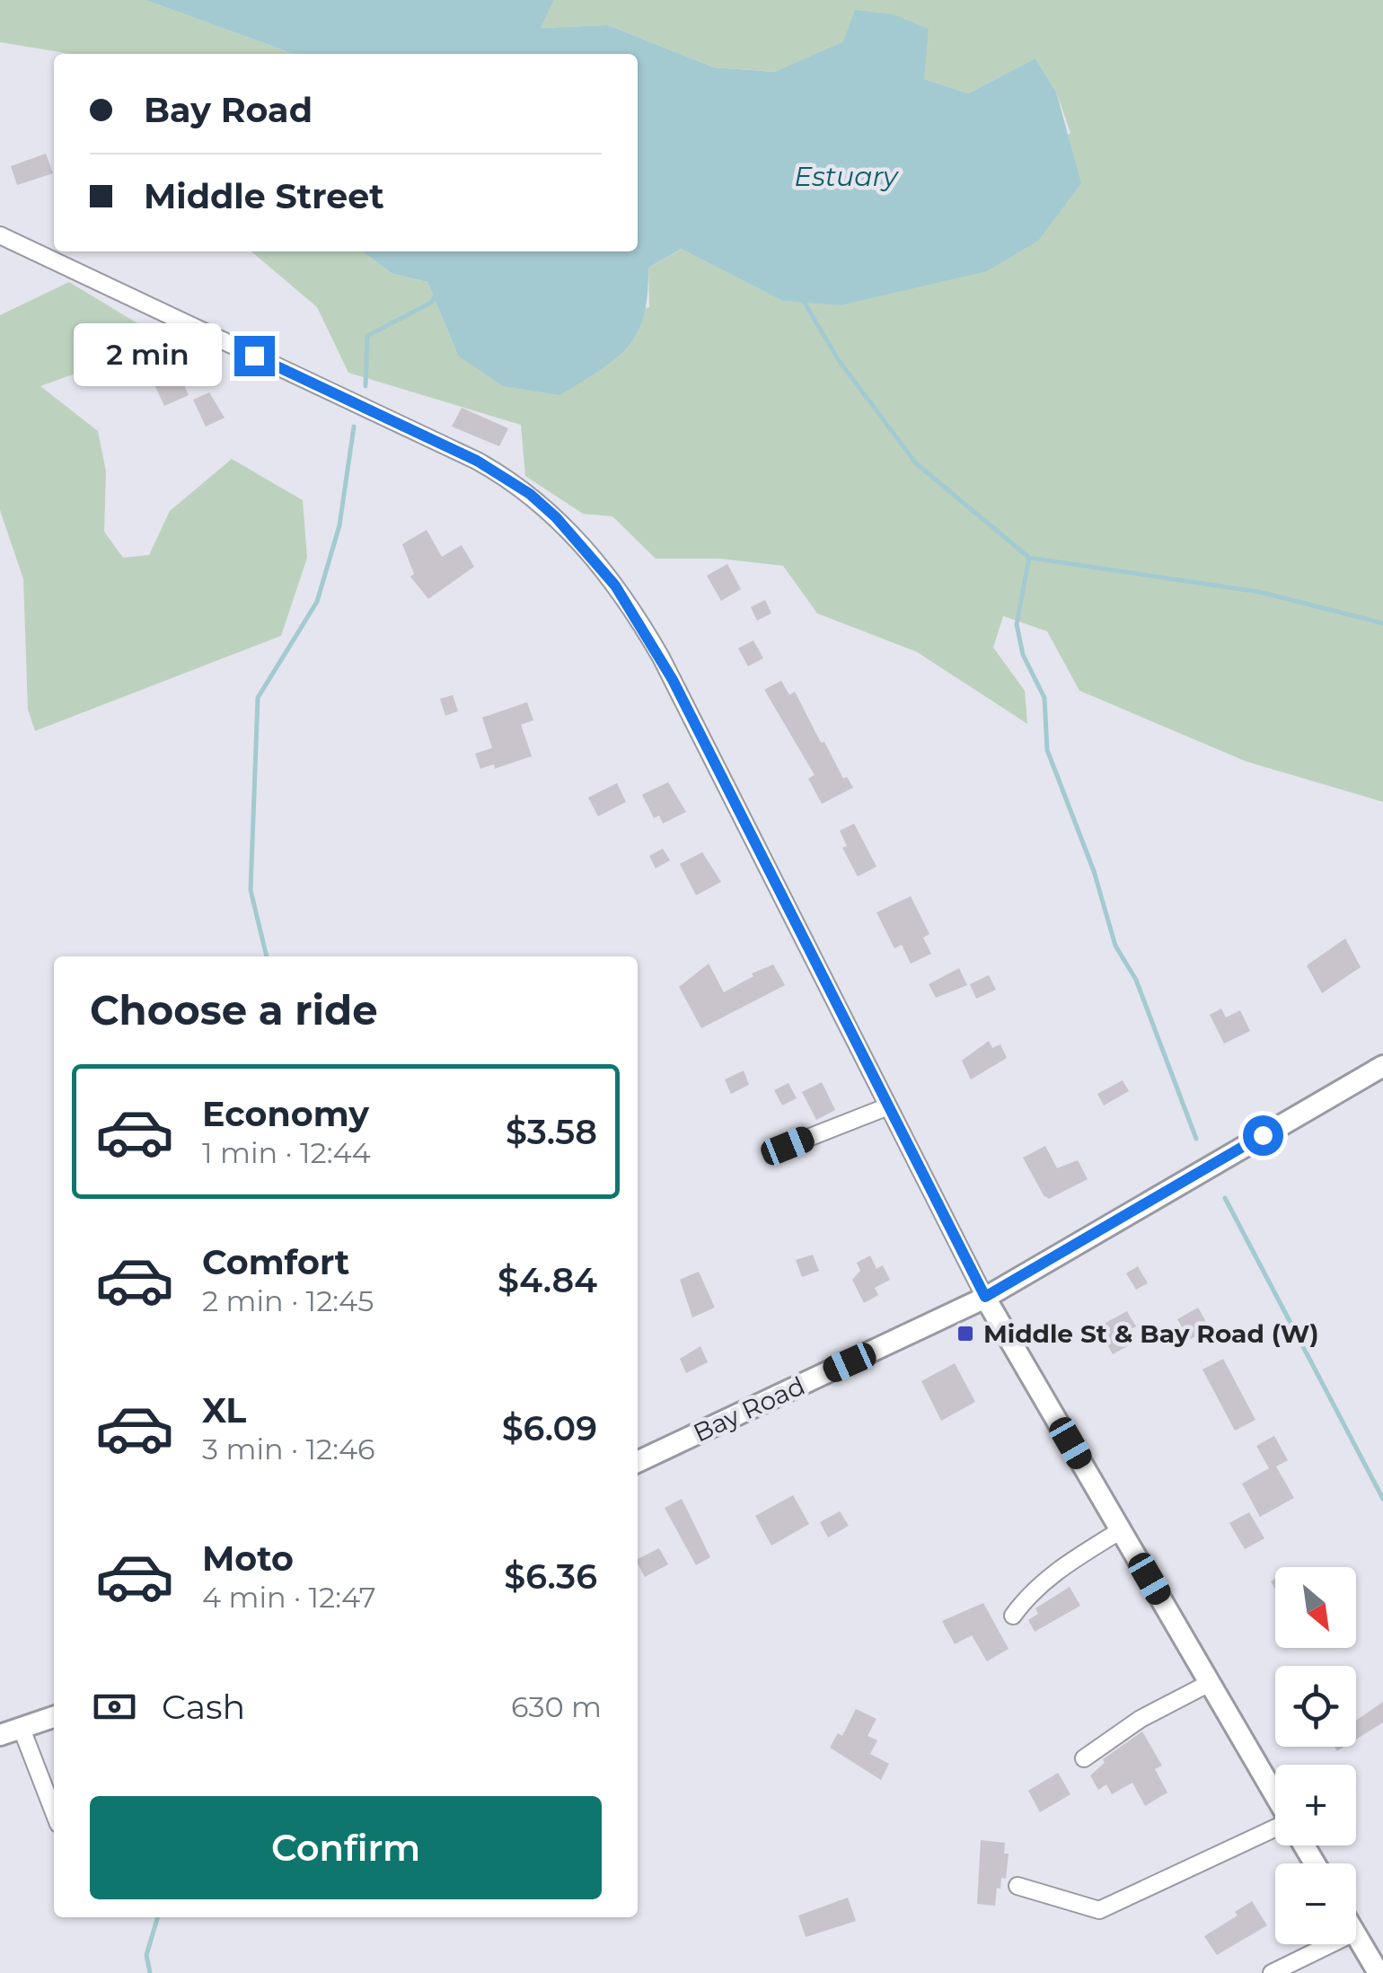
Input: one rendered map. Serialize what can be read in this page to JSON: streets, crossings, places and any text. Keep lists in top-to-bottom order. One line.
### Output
{"streets":{"main road":["Bay Road"]},"water":["Estuary"],"places":{"transit":["Middle St & Bay Road (W)"]},"north":"bottom right","page":{"banner":["Bay Road","Middle Street"],"bubble":"2 min","heading":"Choose a ride","list":[{"name":"Economy","note":"1 min · 12:44","value":"$3.58"},{"name":"Comfort","note":"2 min · 12:45","value":"$4.84"},{"name":"XL","note":"3 min · 12:46","value":"$6.09"},{"name":"Moto","note":"4 min · 12:47","value":"$6.36"}],"map_buttons":["+","−"],"pay":["Cash","630 m"],"buttons":"Confirm"}}
